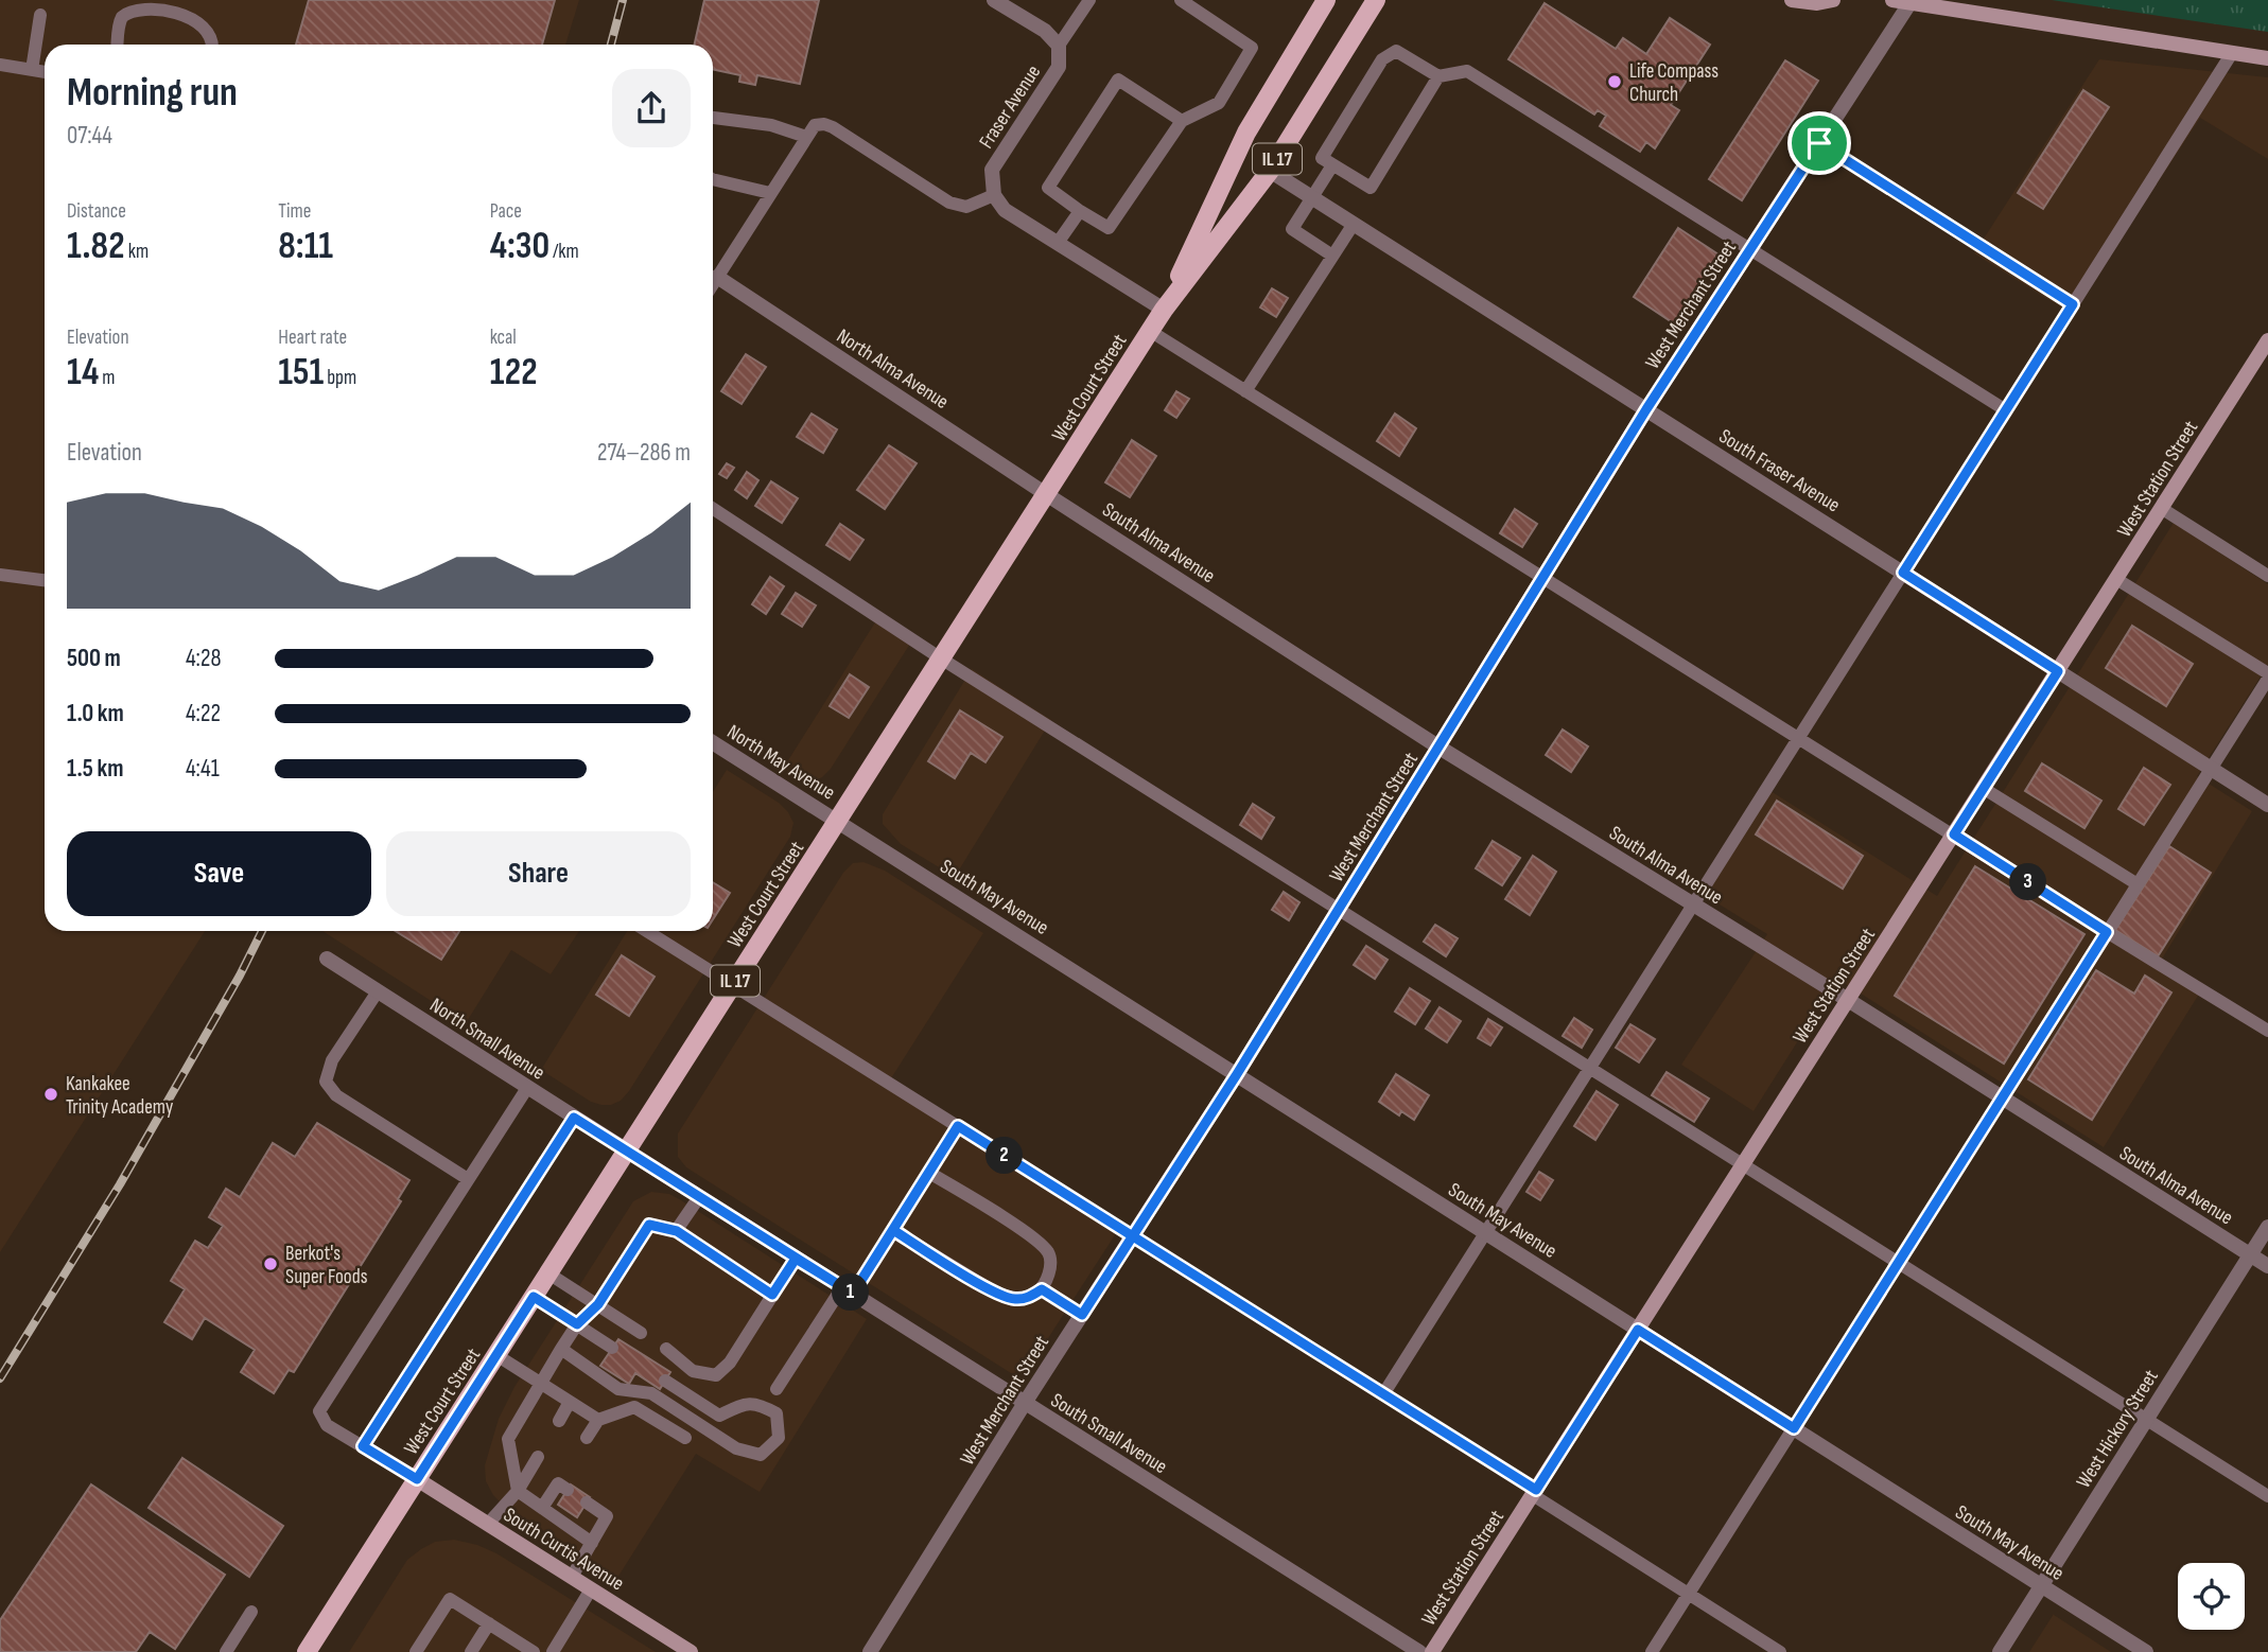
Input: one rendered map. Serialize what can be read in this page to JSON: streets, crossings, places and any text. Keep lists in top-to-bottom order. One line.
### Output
{"streets":{"main road":["IL 17","West Court Street","West Station Street","South Curtis Avenue"],"street":["Fraser Avenue","West Merchant Street","North Alma Avenue","South Fraser Avenue","South Alma Avenue","North May Avenue","South May Avenue","North Small Avenue","West Hickory Street","South Small Avenue"]},"crossings":[["West Merchant Street","South Fraser Avenue"],["West Merchant Street","South Alma Avenue"],["West Merchant Street","South May Avenue"],["West Merchant Street","South Small Avenue"],["North Alma Avenue","West Court Street"],["North Alma Avenue","South Alma Avenue"],["West Court Street","South Fraser Avenue"],["West Court Street","South Alma Avenue"],["West Court Street","North May Avenue"],["West Court Street","South May Avenue"],["West Court Street","North Small Avenue"],["West Court Street","South Small Avenue"],["West Court Street","South Curtis Avenue"],["South Fraser Avenue","West Station Street"],["West Station Street","South Alma Avenue"],["West Station Street","South May Avenue"],["South Alma Avenue","West Hickory Street"],["North May Avenue","South May Avenue"],["South May Avenue","West Hickory Street"],["North Small Avenue","South Small Avenue"]],"places":["Life Compass Church","Kankakee Trinity Academy","Berkot's Super Foods"],"page":{"heading":["Morning run","07:44"],"stats":[["Distance","1.82 km"],["Time","8:11"],["Pace","4:30 /km"],["Elevation","14 m"],["Heart rate","151 bpm"],["kcal","122"]],"chart":["Elevation","274–286 m"],"list":[{"name":"500 m","note":"4:28"},{"name":"1.0 km","note":"4:22"},{"name":"1.5 km","note":"4:41"}],"buttons":["Save","Share"],"pins":["3","2","1"]}}
